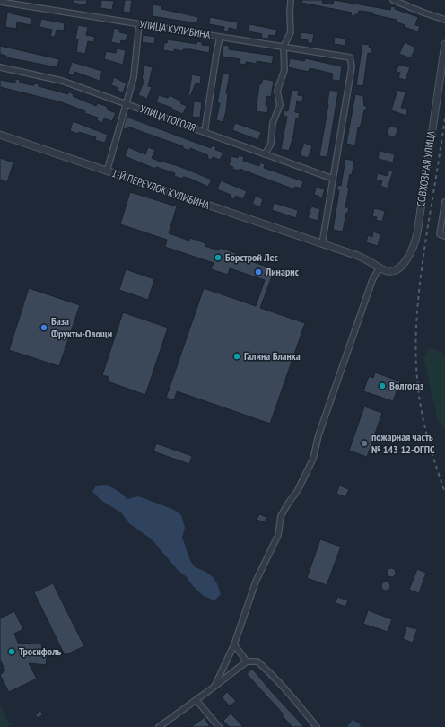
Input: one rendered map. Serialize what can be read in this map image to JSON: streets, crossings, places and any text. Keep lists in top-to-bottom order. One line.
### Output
{"streets":{"street":["УЛИЦА КУЛИБИНА","УЛИЦА ГОГОЛЯ","СОВХОЗНАЯ УЛИЦА","1-Й ПЕРЕУЛОК КУЛИБИНА"]},"crossings":[["УЛИЦА КУЛИБИНА","УЛИЦА ГОГОЛЯ"],["СОВХОЗНАЯ УЛИЦА","1-Й ПЕРЕУЛОК КУЛИБИНА"]],"places":["Борстрой Лес","Линарис","База Фрукты-Овощи","Галина Бланка","Волгогаз","пожарная часть № 143 12-ОГПС","Тросифоль"]}
